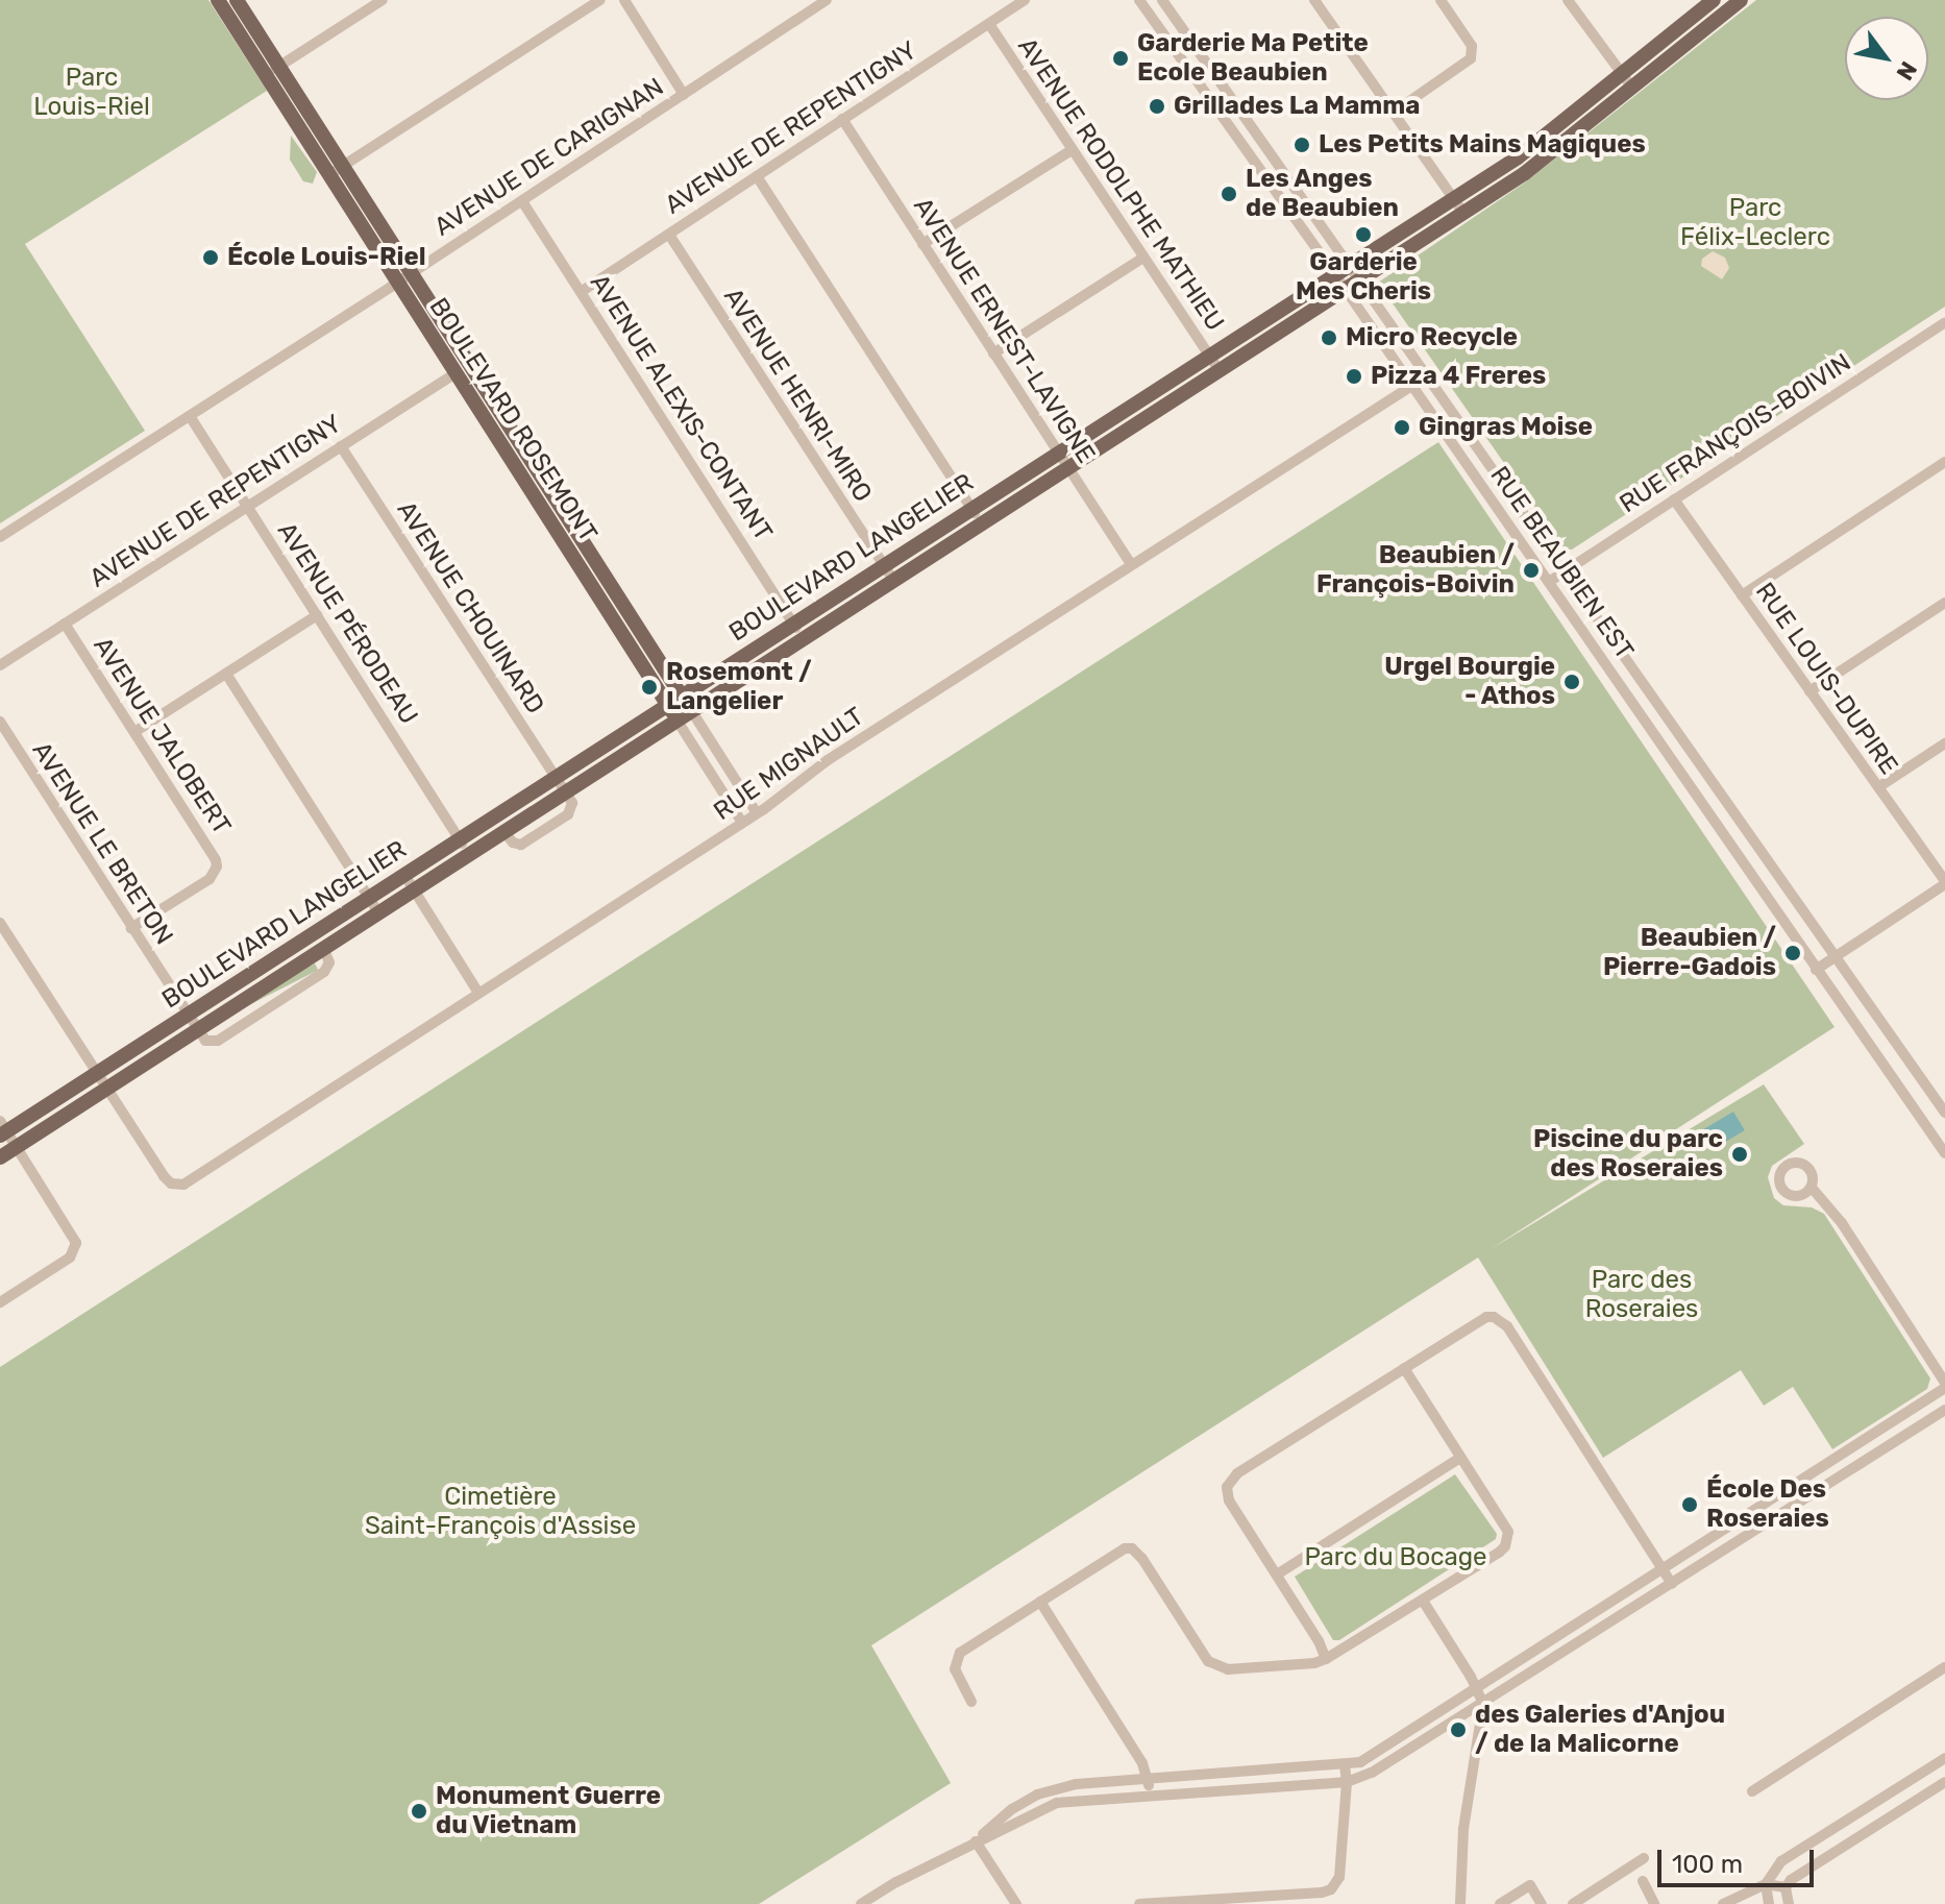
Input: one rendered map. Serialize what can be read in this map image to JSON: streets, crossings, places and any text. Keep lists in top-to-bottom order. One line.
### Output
{"streets":{"main road":["BOULEVARD ROSEMONT","BOULEVARD LANGELIER"],"street":["AVENUE DE REPENTIGNY","AVENUE DE CARIGNAN","AVENUE RODOLPHE MATHIEU","AVENUE ERNEST-LAVIGNE","AVENUE HENRI-MIRO","AVENUE ALEXIS-CONTANT","RUE FRANÇOIS-BOIVIN","RUE BEAUBIEN EST","AVENUE CHOUINARD","AVENUE PÉRODEAU","RUE LOUIS-DUPIRE","AVENUE JALOBERT","RUE MIGNAULT","AVENUE LE BRETON"]},"crossings":[["AVENUE DE REPENTIGNY","AVENUE RODOLPHE MATHIEU"],["AVENUE DE REPENTIGNY","AVENUE ERNEST-LAVIGNE"],["AVENUE DE REPENTIGNY","AVENUE HENRI-MIRO"],["AVENUE DE REPENTIGNY","AVENUE ALEXIS-CONTANT"],["AVENUE DE REPENTIGNY","BOULEVARD ROSEMONT"],["AVENUE DE REPENTIGNY","AVENUE CHOUINARD"],["AVENUE DE REPENTIGNY","AVENUE PÉRODEAU"],["AVENUE DE REPENTIGNY","AVENUE JALOBERT"],["AVENUE DE CARIGNAN","AVENUE ALEXIS-CONTANT"],["AVENUE DE CARIGNAN","BOULEVARD ROSEMONT"],["AVENUE DE CARIGNAN","AVENUE PÉRODEAU"],["AVENUE RODOLPHE MATHIEU","BOULEVARD LANGELIER"],["AVENUE ERNEST-LAVIGNE","BOULEVARD LANGELIER"],["AVENUE ERNEST-LAVIGNE","RUE MIGNAULT"],["AVENUE HENRI-MIRO","BOULEVARD LANGELIER"],["AVENUE ALEXIS-CONTANT","BOULEVARD LANGELIER"],["BOULEVARD ROSEMONT","BOULEVARD LANGELIER"],["BOULEVARD ROSEMONT","RUE MIGNAULT"],["RUE FRANÇOIS-BOIVIN","RUE BEAUBIEN EST"],["RUE FRANÇOIS-BOIVIN","RUE LOUIS-DUPIRE"],["BOULEVARD LANGELIER","RUE BEAUBIEN EST"],["BOULEVARD LANGELIER","AVENUE CHOUINARD"],["BOULEVARD LANGELIER","AVENUE PÉRODEAU"],["BOULEVARD LANGELIER","RUE MIGNAULT"],["BOULEVARD LANGELIER","AVENUE LE BRETON"],["RUE BEAUBIEN EST","RUE MIGNAULT"],["AVENUE JALOBERT","AVENUE LE BRETON"]],"parks":["Parc Louis-Riel","Parc Félix-Leclerc","Parc des Roseraies","Cimetière Saint-François d'Assise","Parc du Bocage"],"places":["Garderie Ma Petite Ecole Beaubien","Grillades La Mamma","Les Petits Mains Magiques","Les Anges de Beaubien","Garderie Mes Cheris","École Louis-Riel","Micro Recycle","Pizza 4 Freres","Gingras Moise","Beaubien / François-Boivin","Urgel Bourgie - Athos","Rosemont / Langelier","Beaubien / Pierre-Gadois","Piscine du parc des Roseraies","École Des Roseraies","des Galeries d'Anjou / de la Malicorne","Monument Guerre du Vietnam"],"scale_bar":"100 m","north":"bottom right"}
